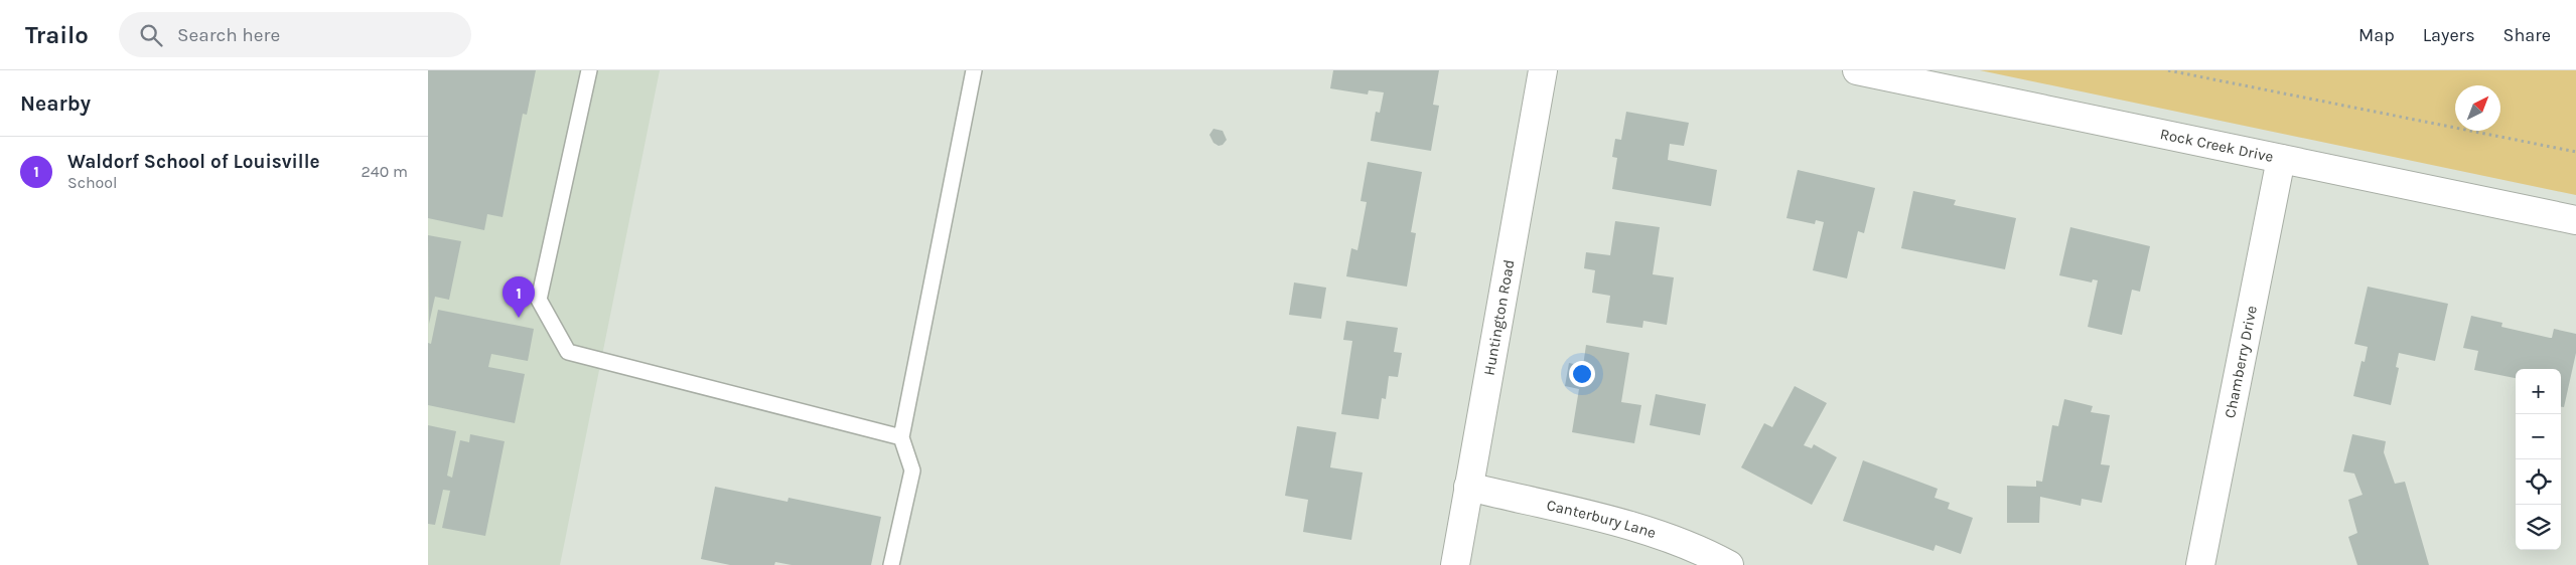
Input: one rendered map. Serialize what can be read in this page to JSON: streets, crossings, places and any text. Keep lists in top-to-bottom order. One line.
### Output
{"streets":{"street":["Rock Creek Drive","Huntington Road","Chamberry Drive","Canterbury Lane"]},"crossings":[["Rock Creek Drive","Chamberry Drive"],["Huntington Road","Canterbury Lane"]],"north":"top right","page":{"header":"Trailo","search":"Search here","nav":["Map","Layers","Share"],"heading":"Nearby","list":[{"mark":"1","name":"Waldorf School of Louisville","note":"School","value":"240 m"}],"pins":"1","map_buttons":["+","−"]}}
